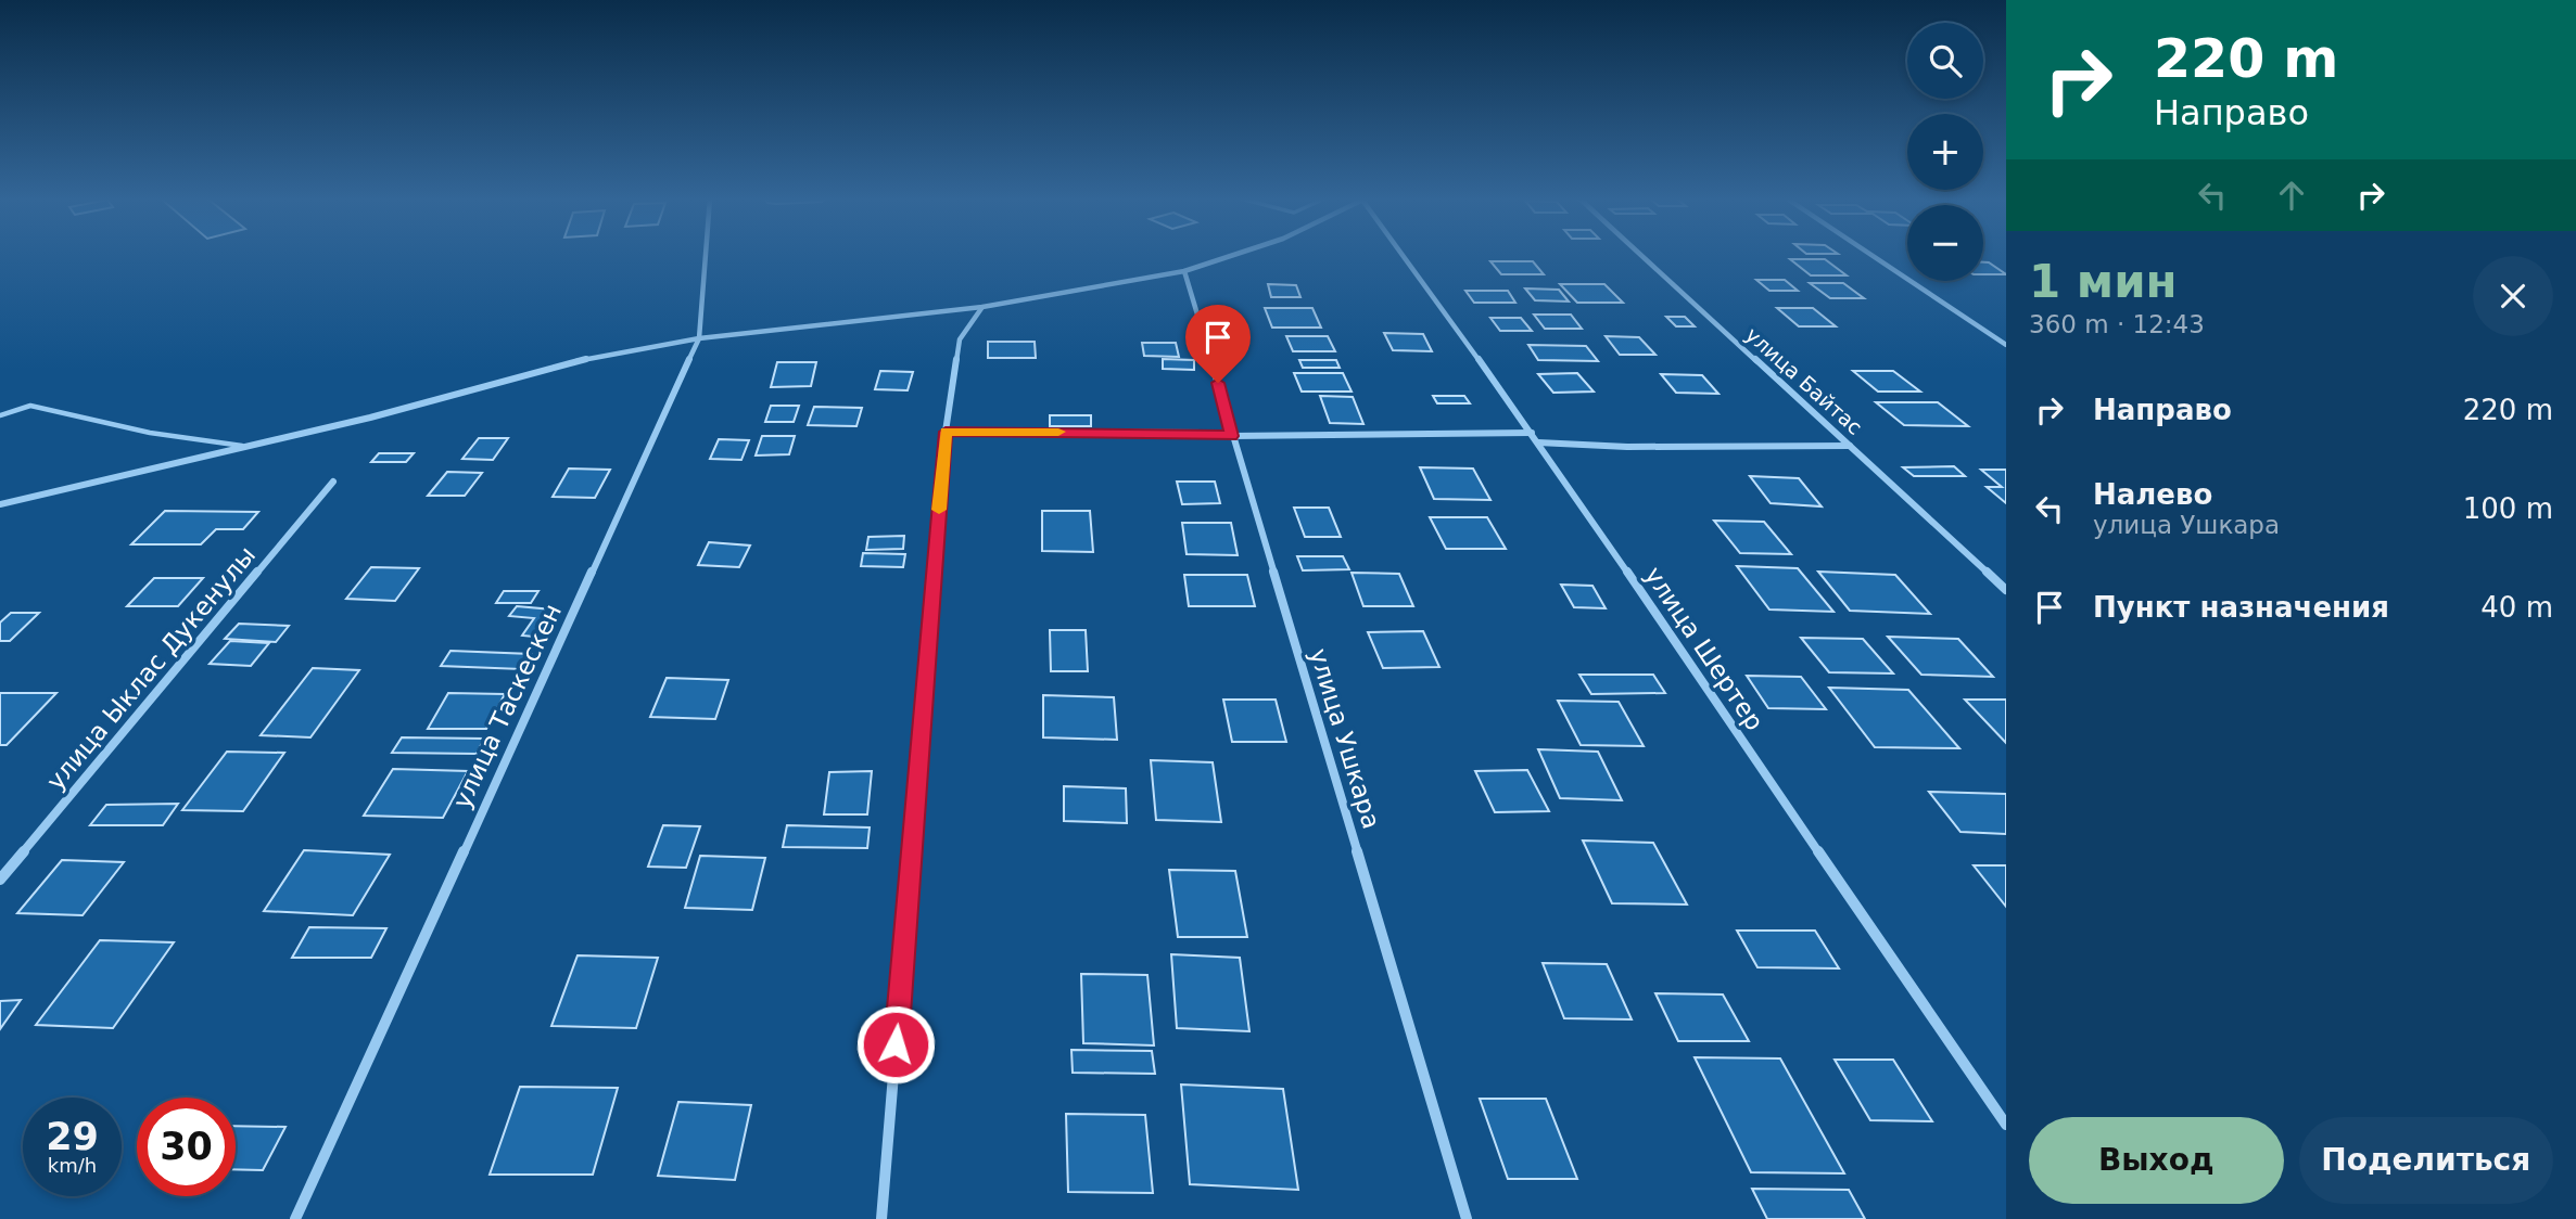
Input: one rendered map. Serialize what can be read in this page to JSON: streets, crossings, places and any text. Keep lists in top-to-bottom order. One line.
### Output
{"streets":{"street":["улица Байтас","улица Шертер","улица Ыклас Дукенулы","улица Таскескен","улица Ушкара"]},"page":{"turn":["220 m","Направо"],"map_buttons":["+","−"],"heading":["1 мин","360 m · 12:43"],"list":[{"name":"Направо","value":"220 m"},{"name":"Налево","note":"улица Ушкара","value":"100 m"},{"name":"Пункт назначения","value":"40 m"}],"speed":"29 km/h","limit":"30","buttons":["Выход","Поделиться"]}}
